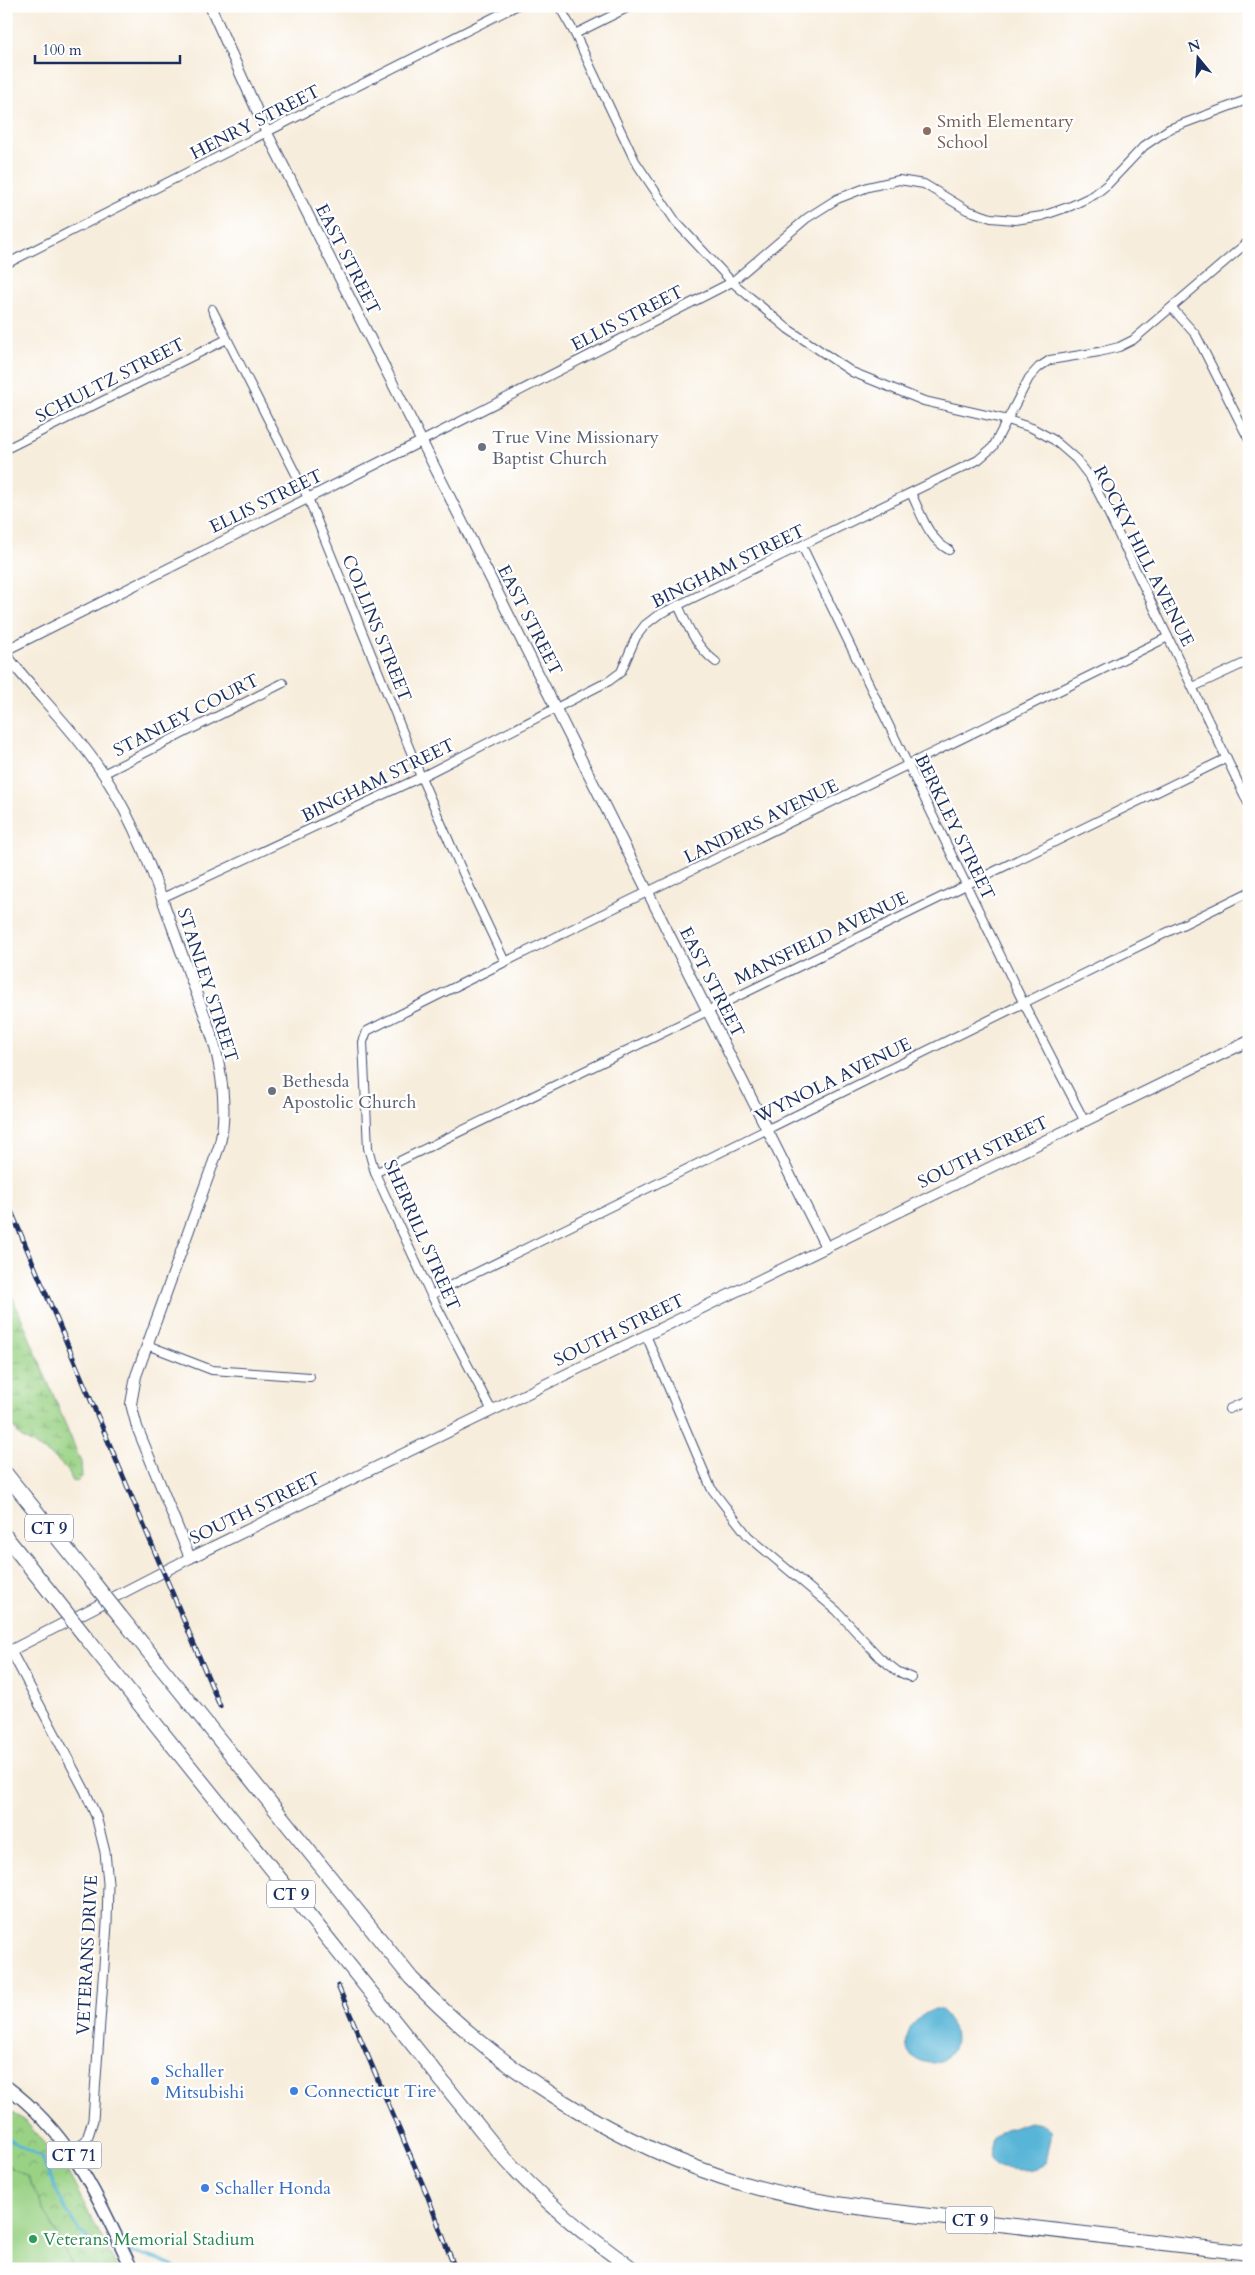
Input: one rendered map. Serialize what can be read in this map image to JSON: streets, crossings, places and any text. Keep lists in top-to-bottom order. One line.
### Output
{"streets":{"highway":["CT 9"],"main road":["EAST STREET","STANLEY STREET","SOUTH STREET","CT 71"],"street":["HENRY STREET","ELLIS STREET","SCHULTZ STREET","ROCKY HILL AVENUE","BINGHAM STREET","COLLINS STREET","STANLEY COURT","LANDERS AVENUE","BERKLEY STREET","MANSFIELD AVENUE","WYNOLA AVENUE","SHERRILL STREET","VETERANS DRIVE"]},"crossings":[["HENRY STREET","EAST STREET"],["EAST STREET","ELLIS STREET"],["EAST STREET","BINGHAM STREET"],["EAST STREET","LANDERS AVENUE"],["EAST STREET","MANSFIELD AVENUE"],["EAST STREET","WYNOLA AVENUE"],["EAST STREET","SOUTH STREET"],["ELLIS STREET","ROCKY HILL AVENUE"],["ELLIS STREET","COLLINS STREET"],["SCHULTZ STREET","COLLINS STREET"],["ROCKY HILL AVENUE","BINGHAM STREET"],["ROCKY HILL AVENUE","LANDERS AVENUE"],["ROCKY HILL AVENUE","MANSFIELD AVENUE"],["BINGHAM STREET","COLLINS STREET"],["BINGHAM STREET","BERKLEY STREET"],["BINGHAM STREET","STANLEY STREET"],["COLLINS STREET","LANDERS AVENUE"],["STANLEY COURT","STANLEY STREET"],["LANDERS AVENUE","BERKLEY STREET"],["LANDERS AVENUE","SHERRILL STREET"],["BERKLEY STREET","MANSFIELD AVENUE"],["BERKLEY STREET","WYNOLA AVENUE"],["BERKLEY STREET","SOUTH STREET"],["MANSFIELD AVENUE","SHERRILL STREET"],["STANLEY STREET","SOUTH STREET"],["WYNOLA AVENUE","SHERRILL STREET"],["SOUTH STREET","SHERRILL STREET"],["SOUTH STREET","VETERANS DRIVE"],["VETERANS DRIVE","CT 71"]],"places":["Smith Elementary School","True Vine Missionary Baptist Church","Bethesda Apostolic Church","Schaller Mitsubishi","Connecticut Tire","Schaller Honda","Veterans Memorial Stadium"],"scale_bar":"100 m","north":"top"}
